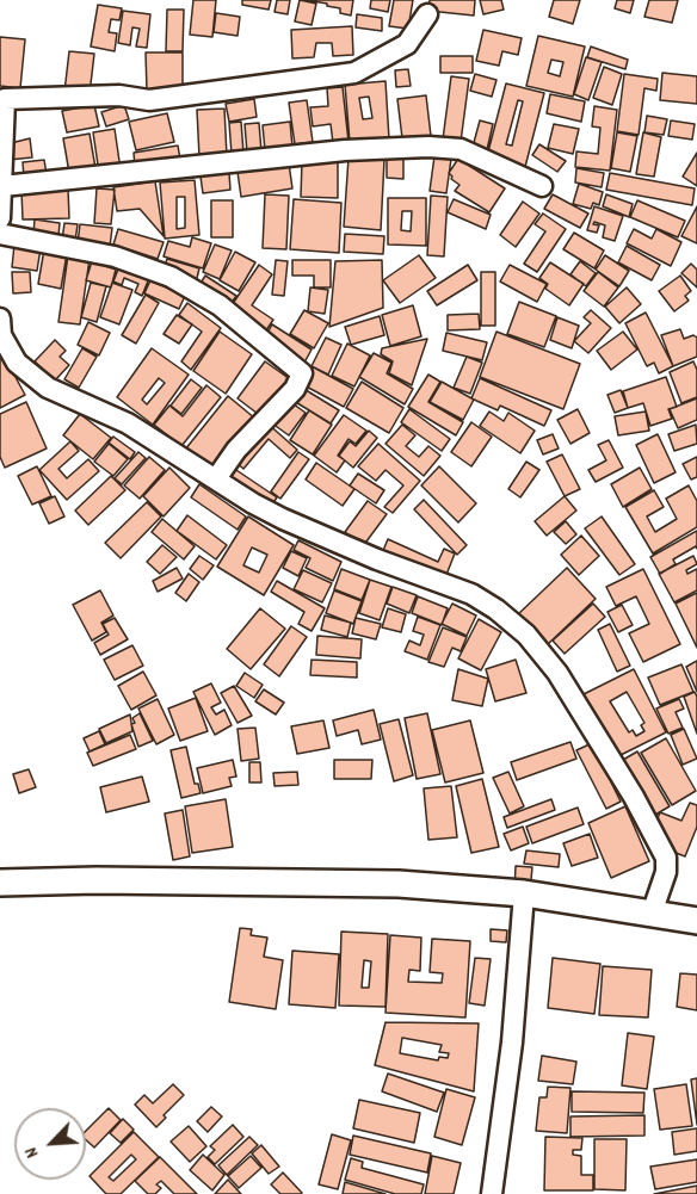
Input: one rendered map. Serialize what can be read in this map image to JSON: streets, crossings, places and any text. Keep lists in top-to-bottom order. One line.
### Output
{"north":"bottom left"}
